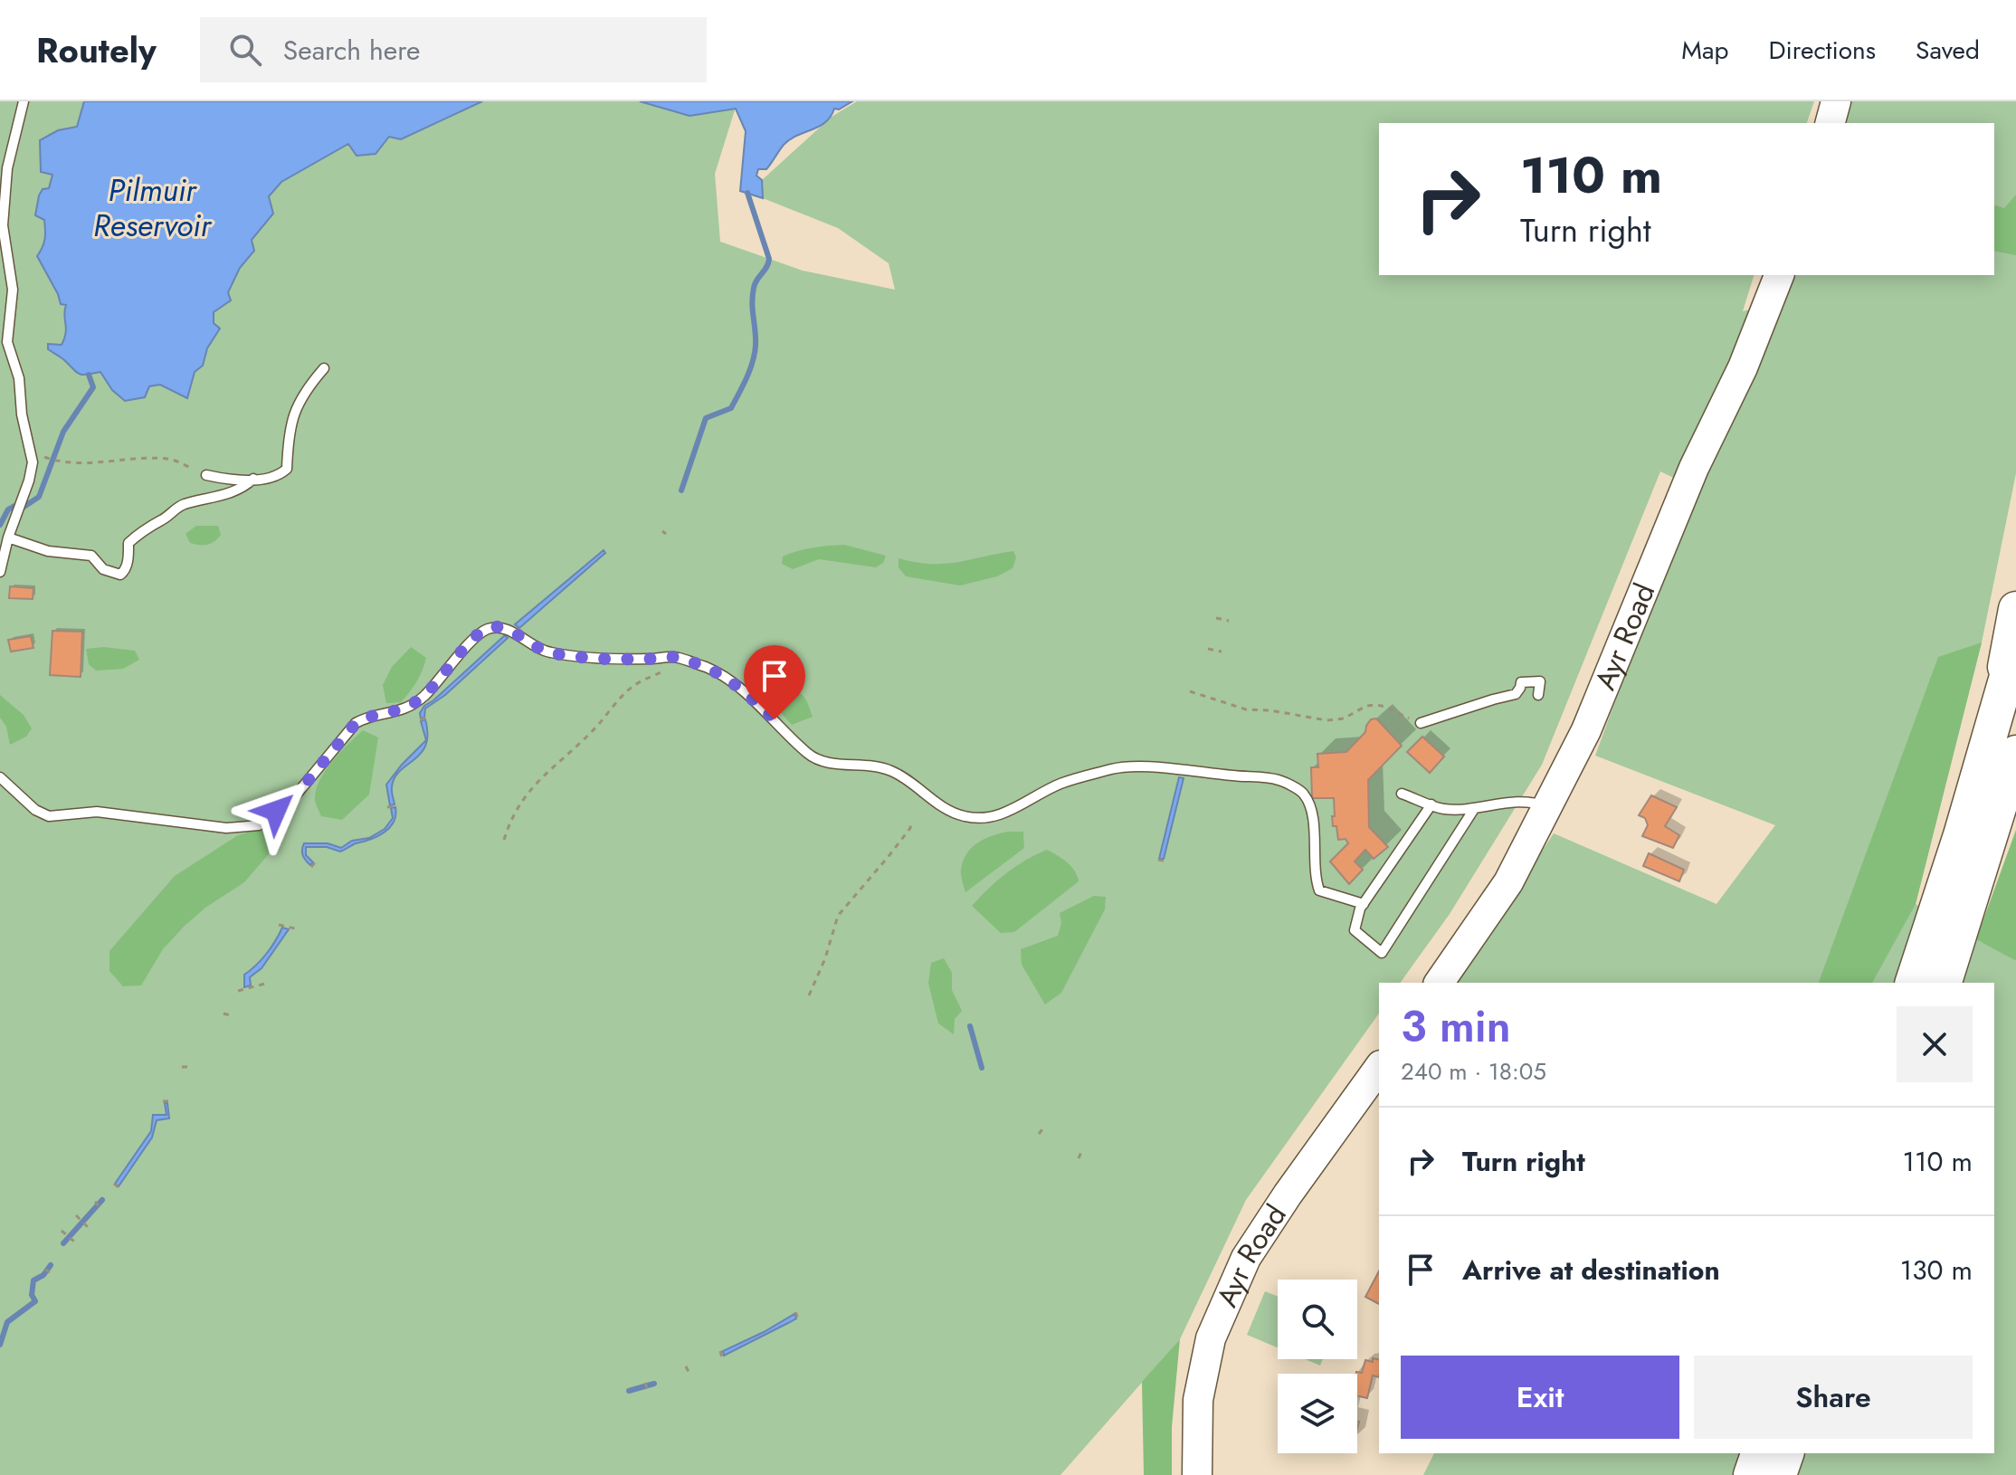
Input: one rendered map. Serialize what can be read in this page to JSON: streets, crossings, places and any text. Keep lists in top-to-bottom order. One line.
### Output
{"streets":{"main road":["Ayr Road"]},"water":["Pilmuir Reservoir"],"page":{"header":"Routely","search":"Search here","nav":["Map","Directions","Saved"],"turn":["110 m","Turn right"],"heading":["3 min","240 m · 18:05"],"list":[{"name":"Turn right","value":"110 m"},{"name":"Arrive at destination","value":"130 m"}],"buttons":["Exit","Share"]}}
